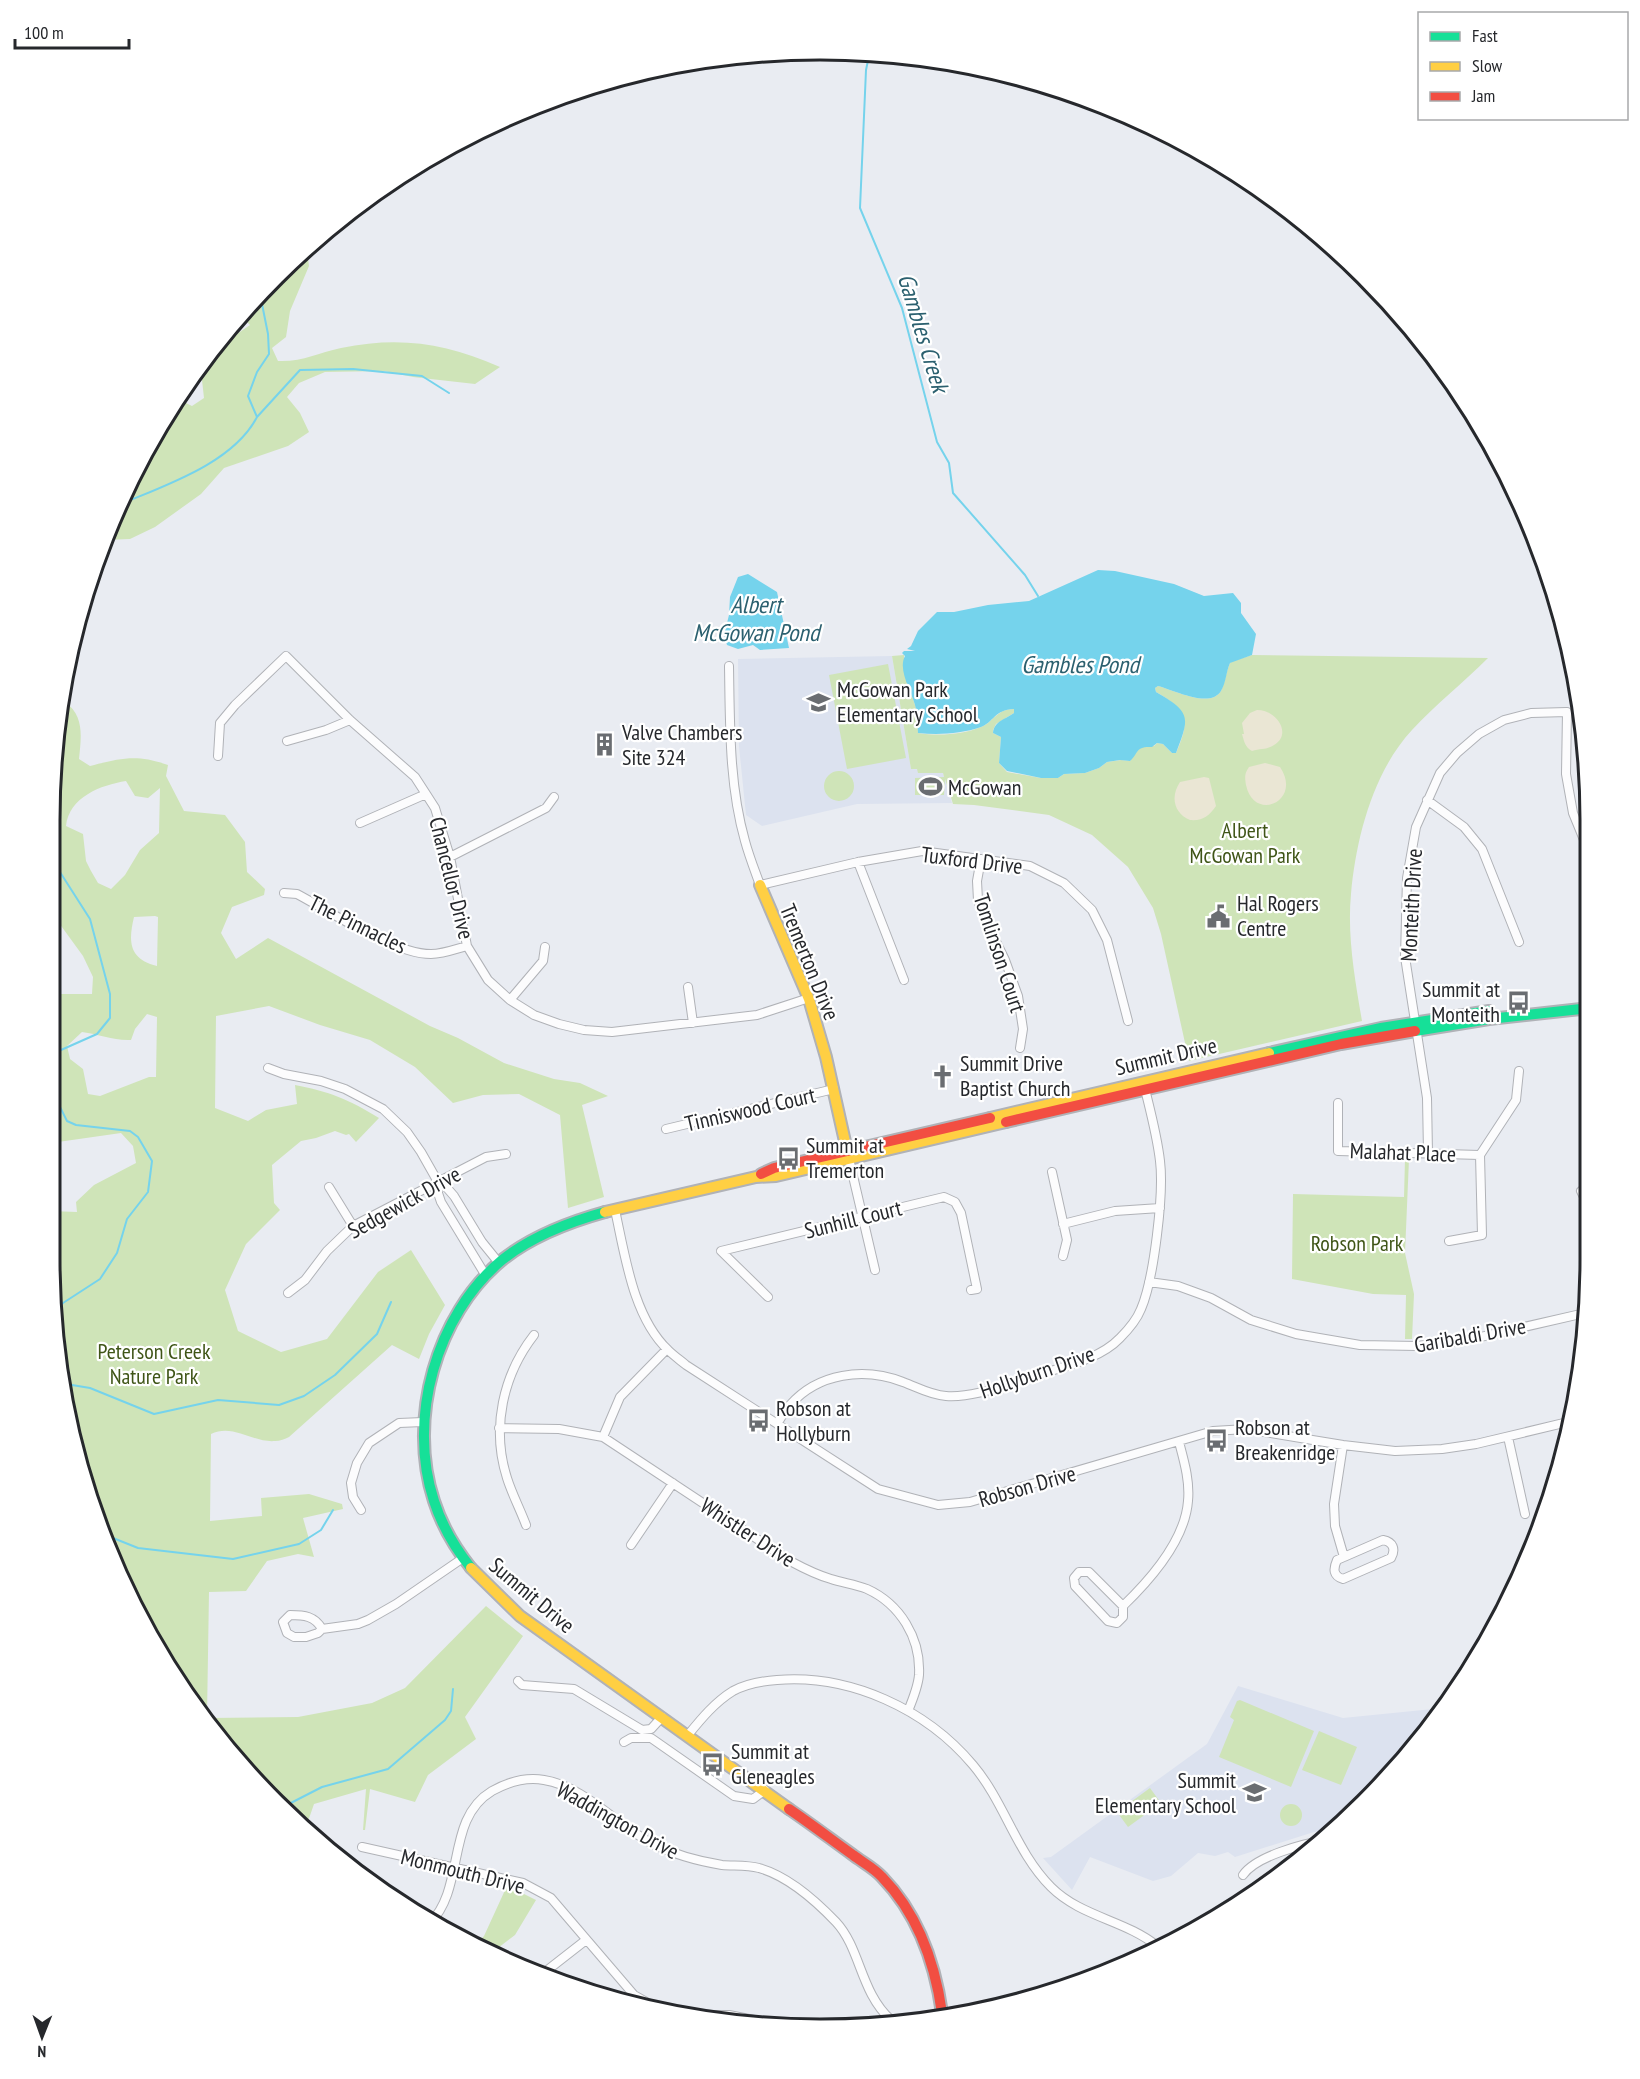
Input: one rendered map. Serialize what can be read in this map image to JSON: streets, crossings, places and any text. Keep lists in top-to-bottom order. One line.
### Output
{"streets":{"main road":["Tremerton Drive","Summit Drive"],"street":["Tuxford Drive","Chancellor Drive","Monteith Drive","The Pinnacles","Tomlinson Court","Tinniswood Court","Malahat Place","Sedgewick Drive","Sunhill Court","Garibaldi Drive","Hollyburn Drive","Robson Drive","Whistler Drive","Waddington Drive","Monmouth Drive"]},"crossings":[["Tuxford Drive","Tomlinson Court"],["Tuxford Drive","Tremerton Drive"],["Chancellor Drive","The Pinnacles"],["Chancellor Drive","Tremerton Drive"],["Monteith Drive","Summit Drive"],["Monteith Drive","Malahat Place"],["Tremerton Drive","Summit Drive"],["Tremerton Drive","Tinniswood Court"],["Tremerton Drive","Sunhill Court"],["Summit Drive","Hollyburn Drive"],["Summit Drive","Robson Drive"],["Garibaldi Drive","Hollyburn Drive"],["Hollyburn Drive","Robson Drive"],["Waddington Drive","Monmouth Drive"]],"water":["Gambles Creek","Albert McGowan Pond","Gambles Pond"],"parks":["Albert McGowan Park","Robson Park","Peterson Creek Nature Park"],"places":{"school or university":["McGowan Park Elementary School","Summit Elementary School"],"building":["Valve Chambers Site 324"],"sports":["McGowan"],"public building":["Hal Rogers Centre"],"bus stop":["Summit at Monteith","Summit at Tremerton","Robson at Hollyburn","Robson at Breakenridge","Summit at Gleneagles"],"church":["Summit Drive Baptist Church"]},"legend":["Fast","Slow","Jam"],"scale_bar":"100 m","north":"bottom"}
